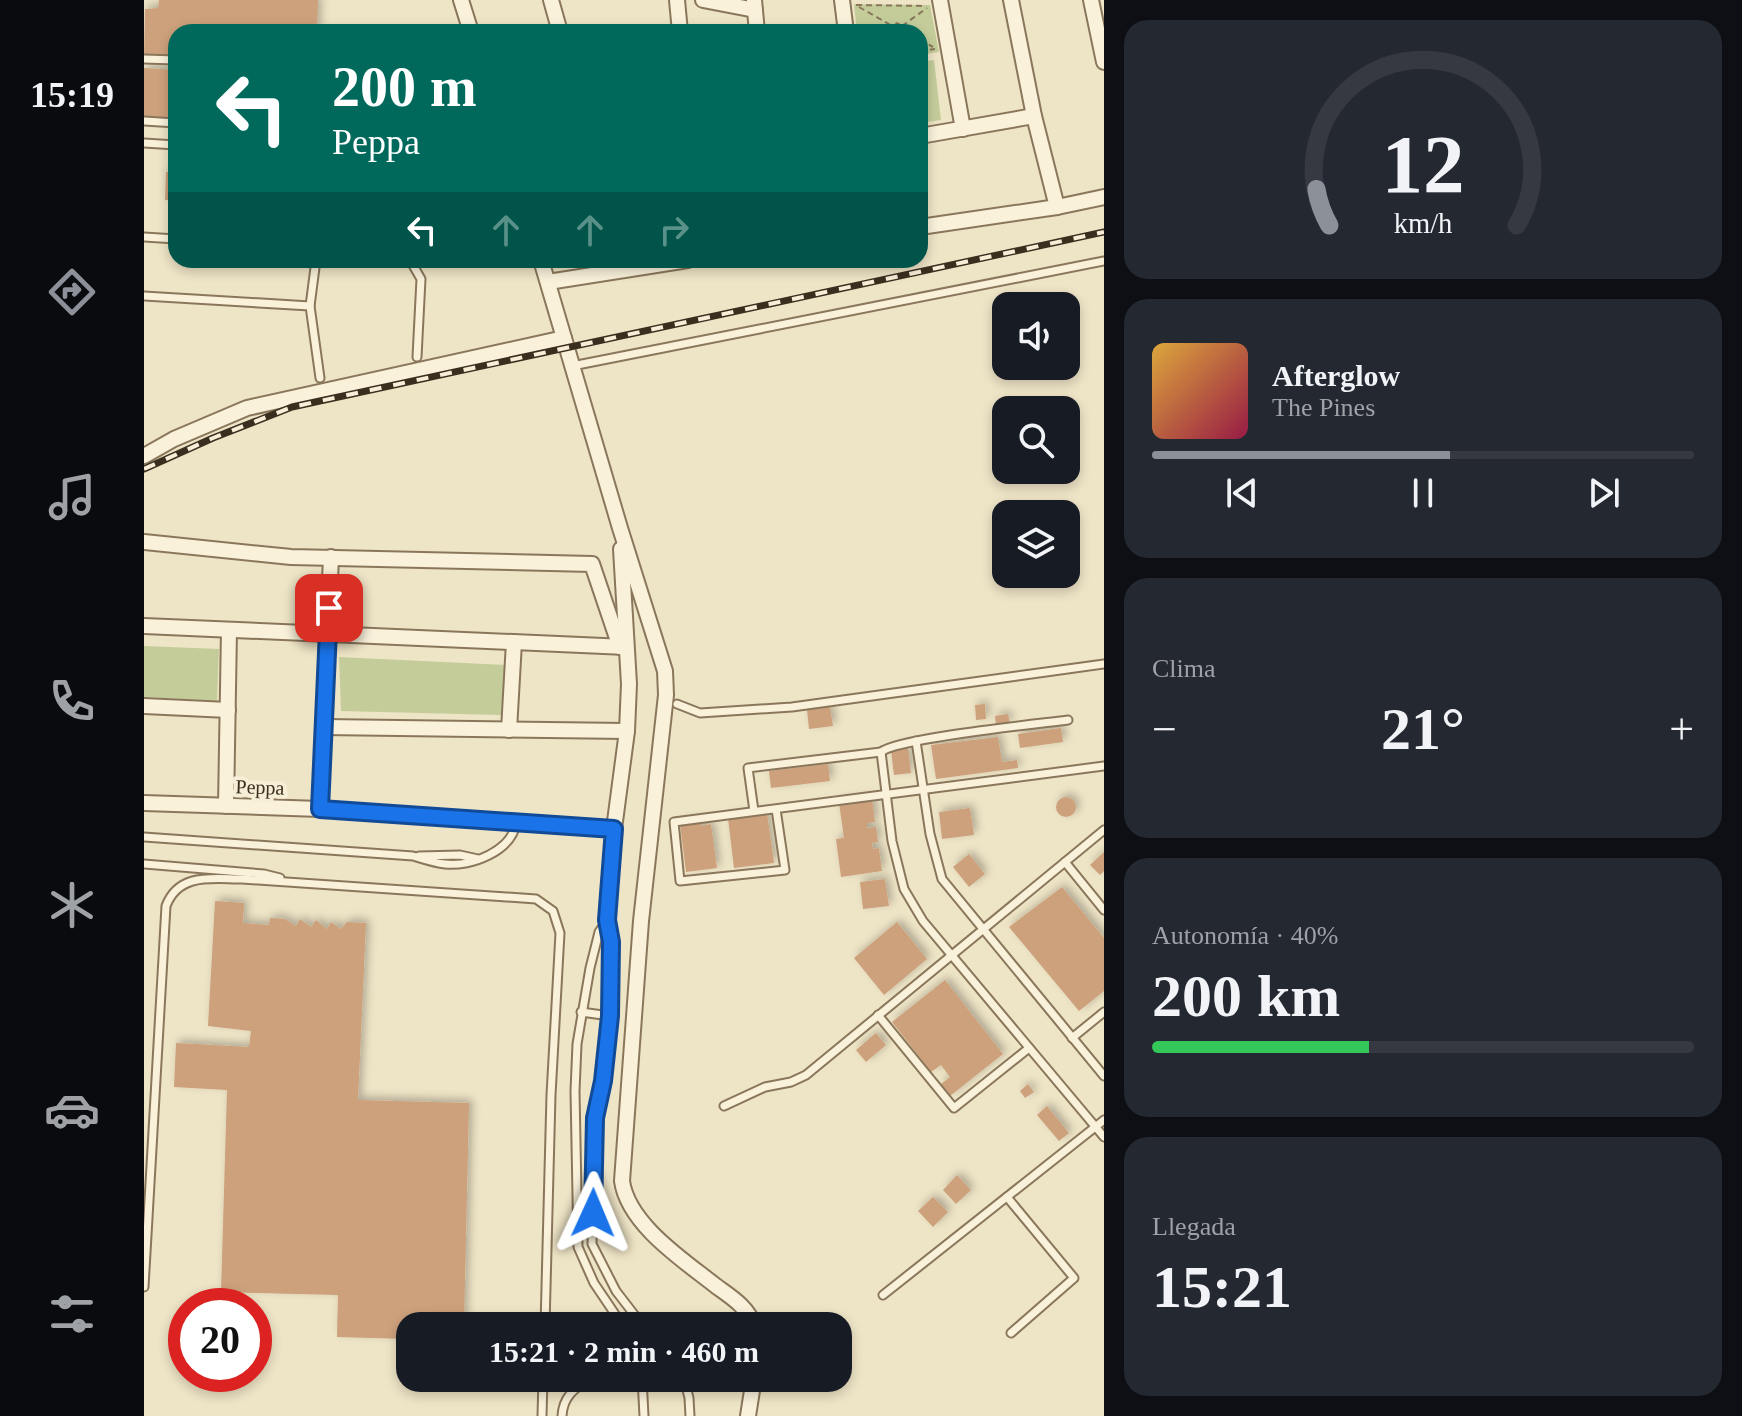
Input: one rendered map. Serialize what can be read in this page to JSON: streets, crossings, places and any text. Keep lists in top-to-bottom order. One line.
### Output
{"streets":{"street":["Peppa"]},"page":{"tabs":"15:19","turn":["200 m","Peppa"],"song":["Afterglow","The Pines"],"tile":["Clima",["Autonomía · 40%","200 km"],["Llegada","15:21"]],"heat":["−","21°","+"],"limit":"20","trip":"15:21 · 2 min · 460 m","gauge":["12","km/h"]}}
